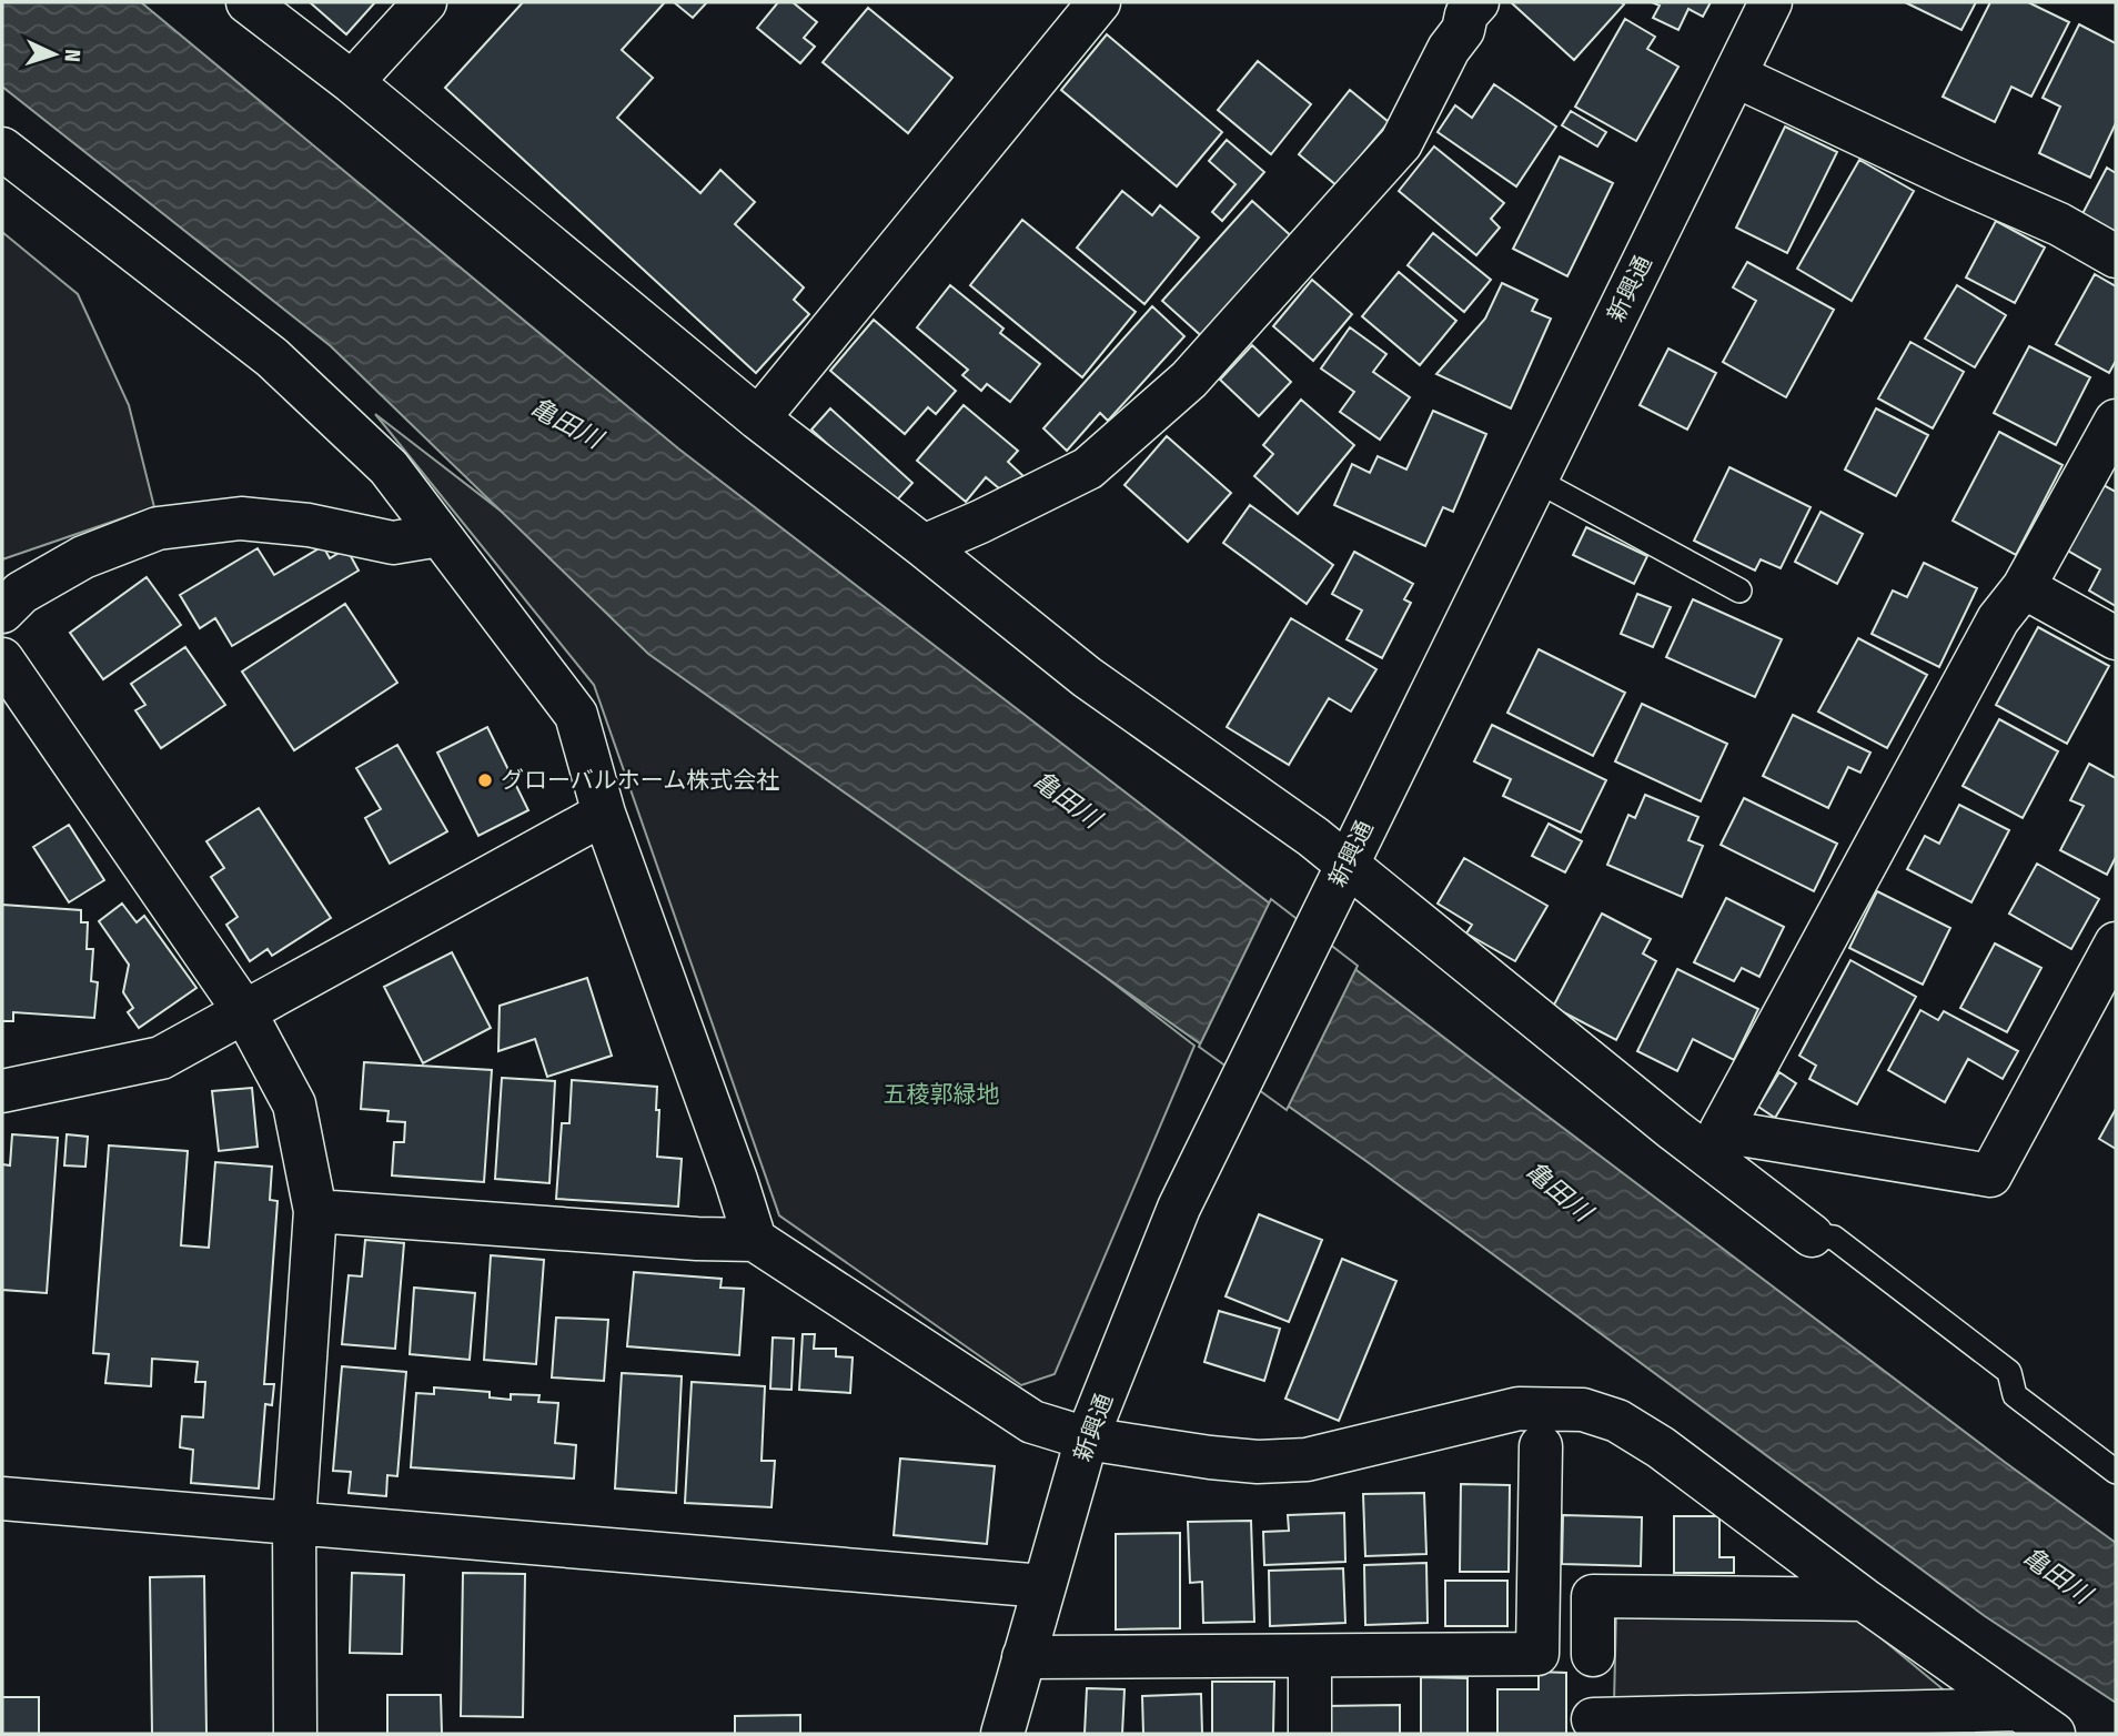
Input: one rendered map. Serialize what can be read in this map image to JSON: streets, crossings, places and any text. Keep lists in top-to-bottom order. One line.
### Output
{"streets":{"street":["新興通"]},"water":["亀田川"],"parks":["五稜郭緑地"],"places":["グローバルホーム株式会社"],"north":"right"}
